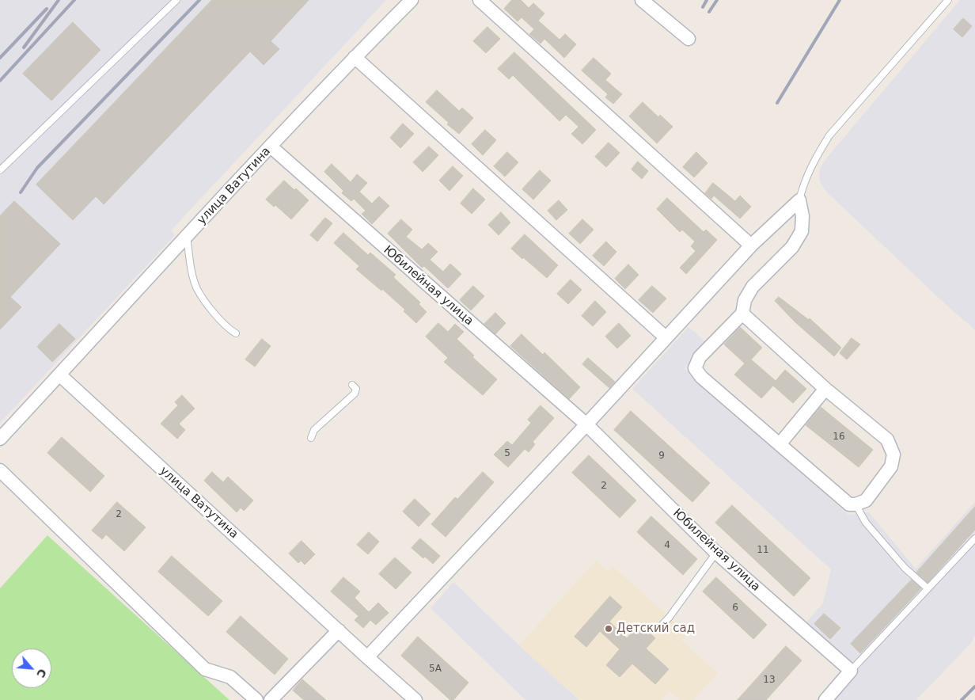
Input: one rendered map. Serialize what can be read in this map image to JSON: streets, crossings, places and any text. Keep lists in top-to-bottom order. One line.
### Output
{"streets":{"street":["улица Ватутина","Юбилейная улица"]},"crossings":[["улица Ватутина","Юбилейная улица"]],"places":["Детский сад"],"house_numbers":["16","5","9","2","2","4","11","6","5А","13"],"north":"bottom right"}
